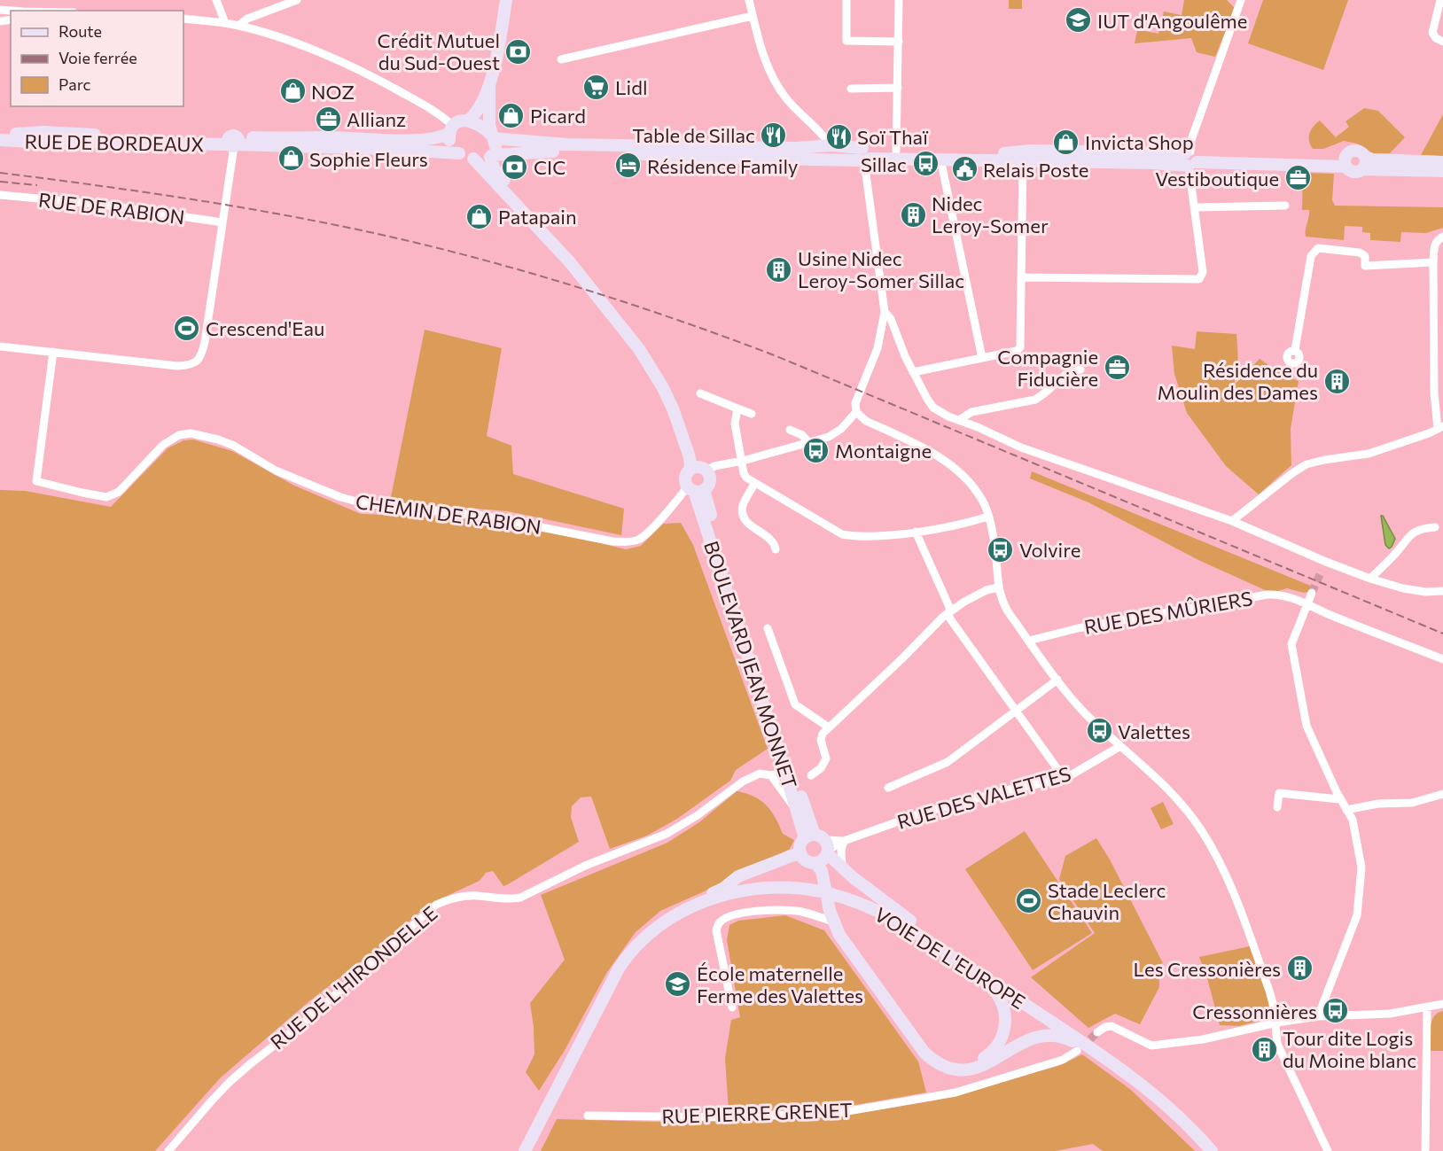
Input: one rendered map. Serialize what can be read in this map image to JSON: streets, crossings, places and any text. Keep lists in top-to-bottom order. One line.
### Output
{"streets":{"main road":["RUE DE BORDEAUX","BOULEVARD JEAN MONNET","VOIE DE L'EUROPE"],"street":["RUE DE RABION","CHEMIN DE RABION","RUE DES MÛRIERS","RUE DES VALETTES","RUE DE L'HIRONDELLE","RUE PIERRE GRENET"]},"crossings":[["CHEMIN DE RABION","BOULEVARD JEAN MONNET"],["BOULEVARD JEAN MONNET","RUE DES VALETTES"],["BOULEVARD JEAN MONNET","RUE DE L'HIRONDELLE"]],"places":{"school or university":["IUT d'Angoulême","École maternelle Ferme des Valettes"],"bank":["Crédit Mutuel du Sud-Ouest","CIC"],"supermarket":["Lidl"],"shop":["NOZ","Picard","Invicta Shop","Sophie Fleurs","Patapain"],"office":["Allianz","Vestiboutique","Compagnie Fiducière"],"restaurant":["Table de Sillac","Soï Thaï"],"bus stop":["Sillac","Montaigne","Volvire","Valettes","Cressonnières"],"hotel":["Résidence Family"],"public building":["Relais Poste"],"building":["Nidec Leroy-Somer","Usine Nidec Leroy-Somer Sillac","Résidence du Moulin des Dames","Les Cressonières","Tour dite Logis du Moine blanc"],"sports":["Crescend'Eau","Stade Leclerc Chauvin"]},"legend":["Route","Voie ferrée","Parc"]}
